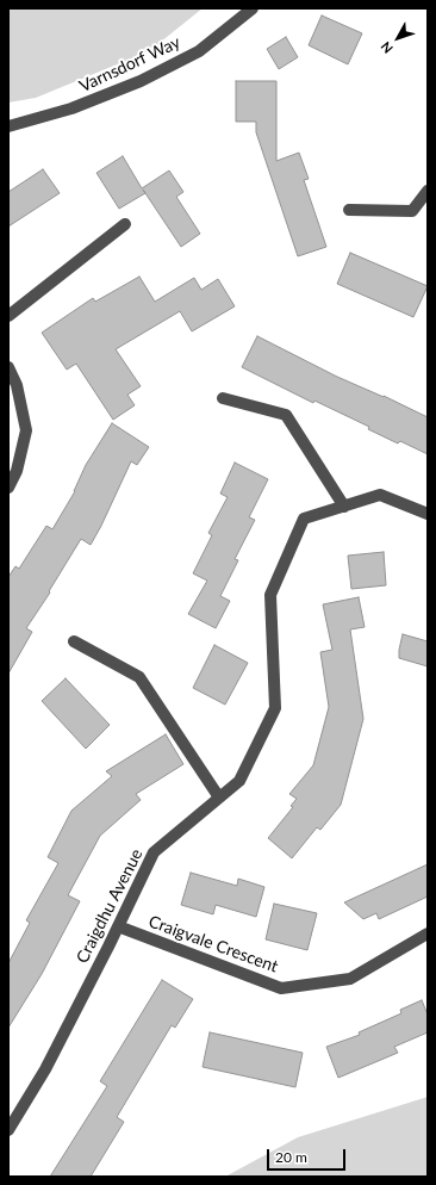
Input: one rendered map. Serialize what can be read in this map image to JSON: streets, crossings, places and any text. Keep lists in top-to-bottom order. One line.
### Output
{"streets":{"street":["Varnsdorf Way","Craigdhu Avenue","Craigvale Crescent"]},"crossings":[["Craigdhu Avenue","Craigvale Crescent"]],"scale_bar":"20 m","north":"bottom left"}
